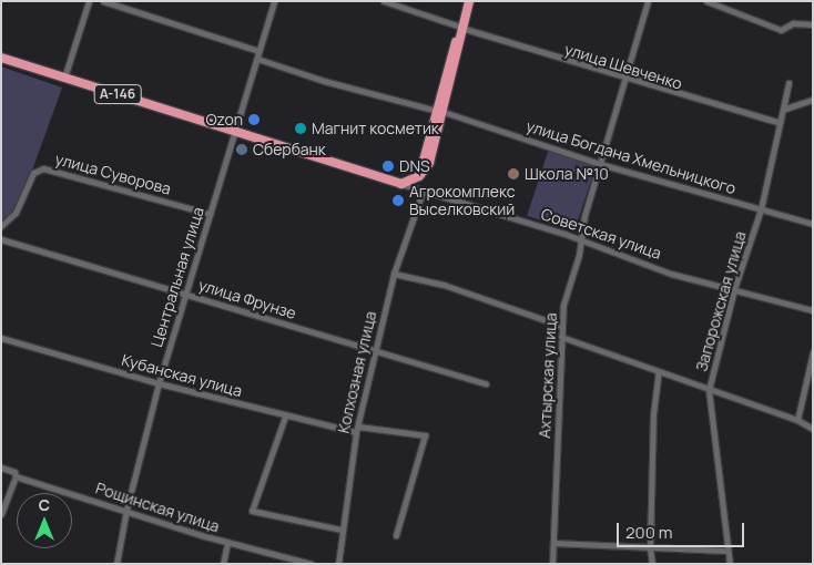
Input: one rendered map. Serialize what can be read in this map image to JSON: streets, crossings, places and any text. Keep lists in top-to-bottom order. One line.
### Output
{"streets":{"highway":["А-146","Советская улица"],"street":["улица Шевченко","улица Богдана Хмельницкого","улица Суворова","Центральная улица","улица Фрунзе","Запорожская улица","Колхозная улица","Кубанская улица","Ахтырская улица","Рощинская улица"]},"crossings":[["улица Шевченко","Запорожская улица"],["улица Шевченко","Ахтырская улица"],["улица Богдана Хмельницкого","Центральная улица"],["улица Богдана Хмельницкого","Запорожская улица"],["улица Богдана Хмельницкого","Ахтырская улица"],["улица Суворова","Центральная улица"],["Советская улица","Центральная улица"],["Советская улица","Запорожская улица"],["Советская улица","Колхозная улица"],["Советская улица","Ахтырская улица"],["Центральная улица","улица Фрунзе"],["Центральная улица","Кубанская улица"],["Центральная улица","Рощинская улица"],["улица Фрунзе","Колхозная улица"],["Колхозная улица","Кубанская улица"]],"places":["Ozon","Магнит косметик","Сбербанк","DNS","Школа №10","Агрокомплекс Выселковский"],"scale_bar":"200 m","north":"top"}
